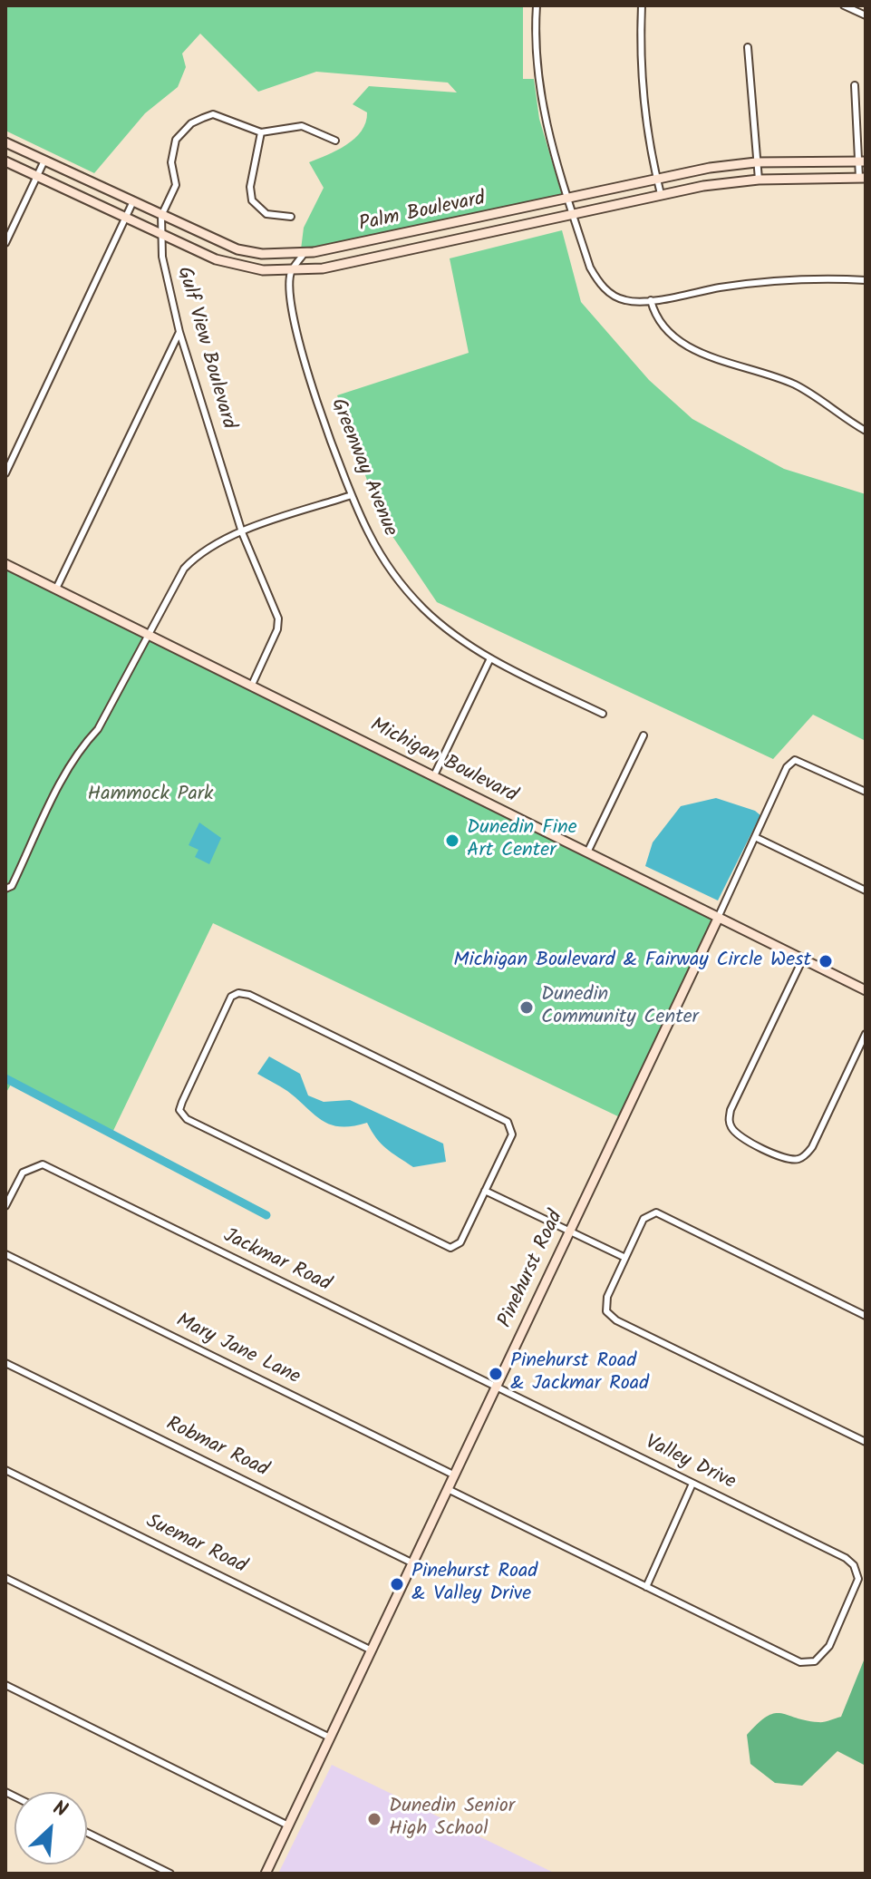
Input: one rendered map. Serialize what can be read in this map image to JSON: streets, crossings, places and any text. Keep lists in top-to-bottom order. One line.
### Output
{"streets":{"street":["Palm Boulevard","Gulf View Boulevard","Greenway Avenue","Michigan Boulevard","Jackmar Road","Pinehurst Road","Mary Jane Lane","Robmar Road","Valley Drive","Suemar Road"]},"crossings":[["Palm Boulevard","Gulf View Boulevard"],["Palm Boulevard","Greenway Avenue"],["Gulf View Boulevard","Michigan Boulevard"],["Michigan Boulevard","Pinehurst Road"],["Jackmar Road","Pinehurst Road"],["Jackmar Road","Valley Drive"],["Pinehurst Road","Mary Jane Lane"],["Pinehurst Road","Robmar Road"],["Pinehurst Road","Valley Drive"],["Pinehurst Road","Suemar Road"]],"parks":["Hammock Park"],"places":["Dunedin Fine Art Center","Michigan Boulevard & Fairway Circle West","Dunedin Community Center","Pinehurst Road & Jackmar Road","Pinehurst Road & Valley Drive","Dunedin Senior High School"],"north":"top right"}
